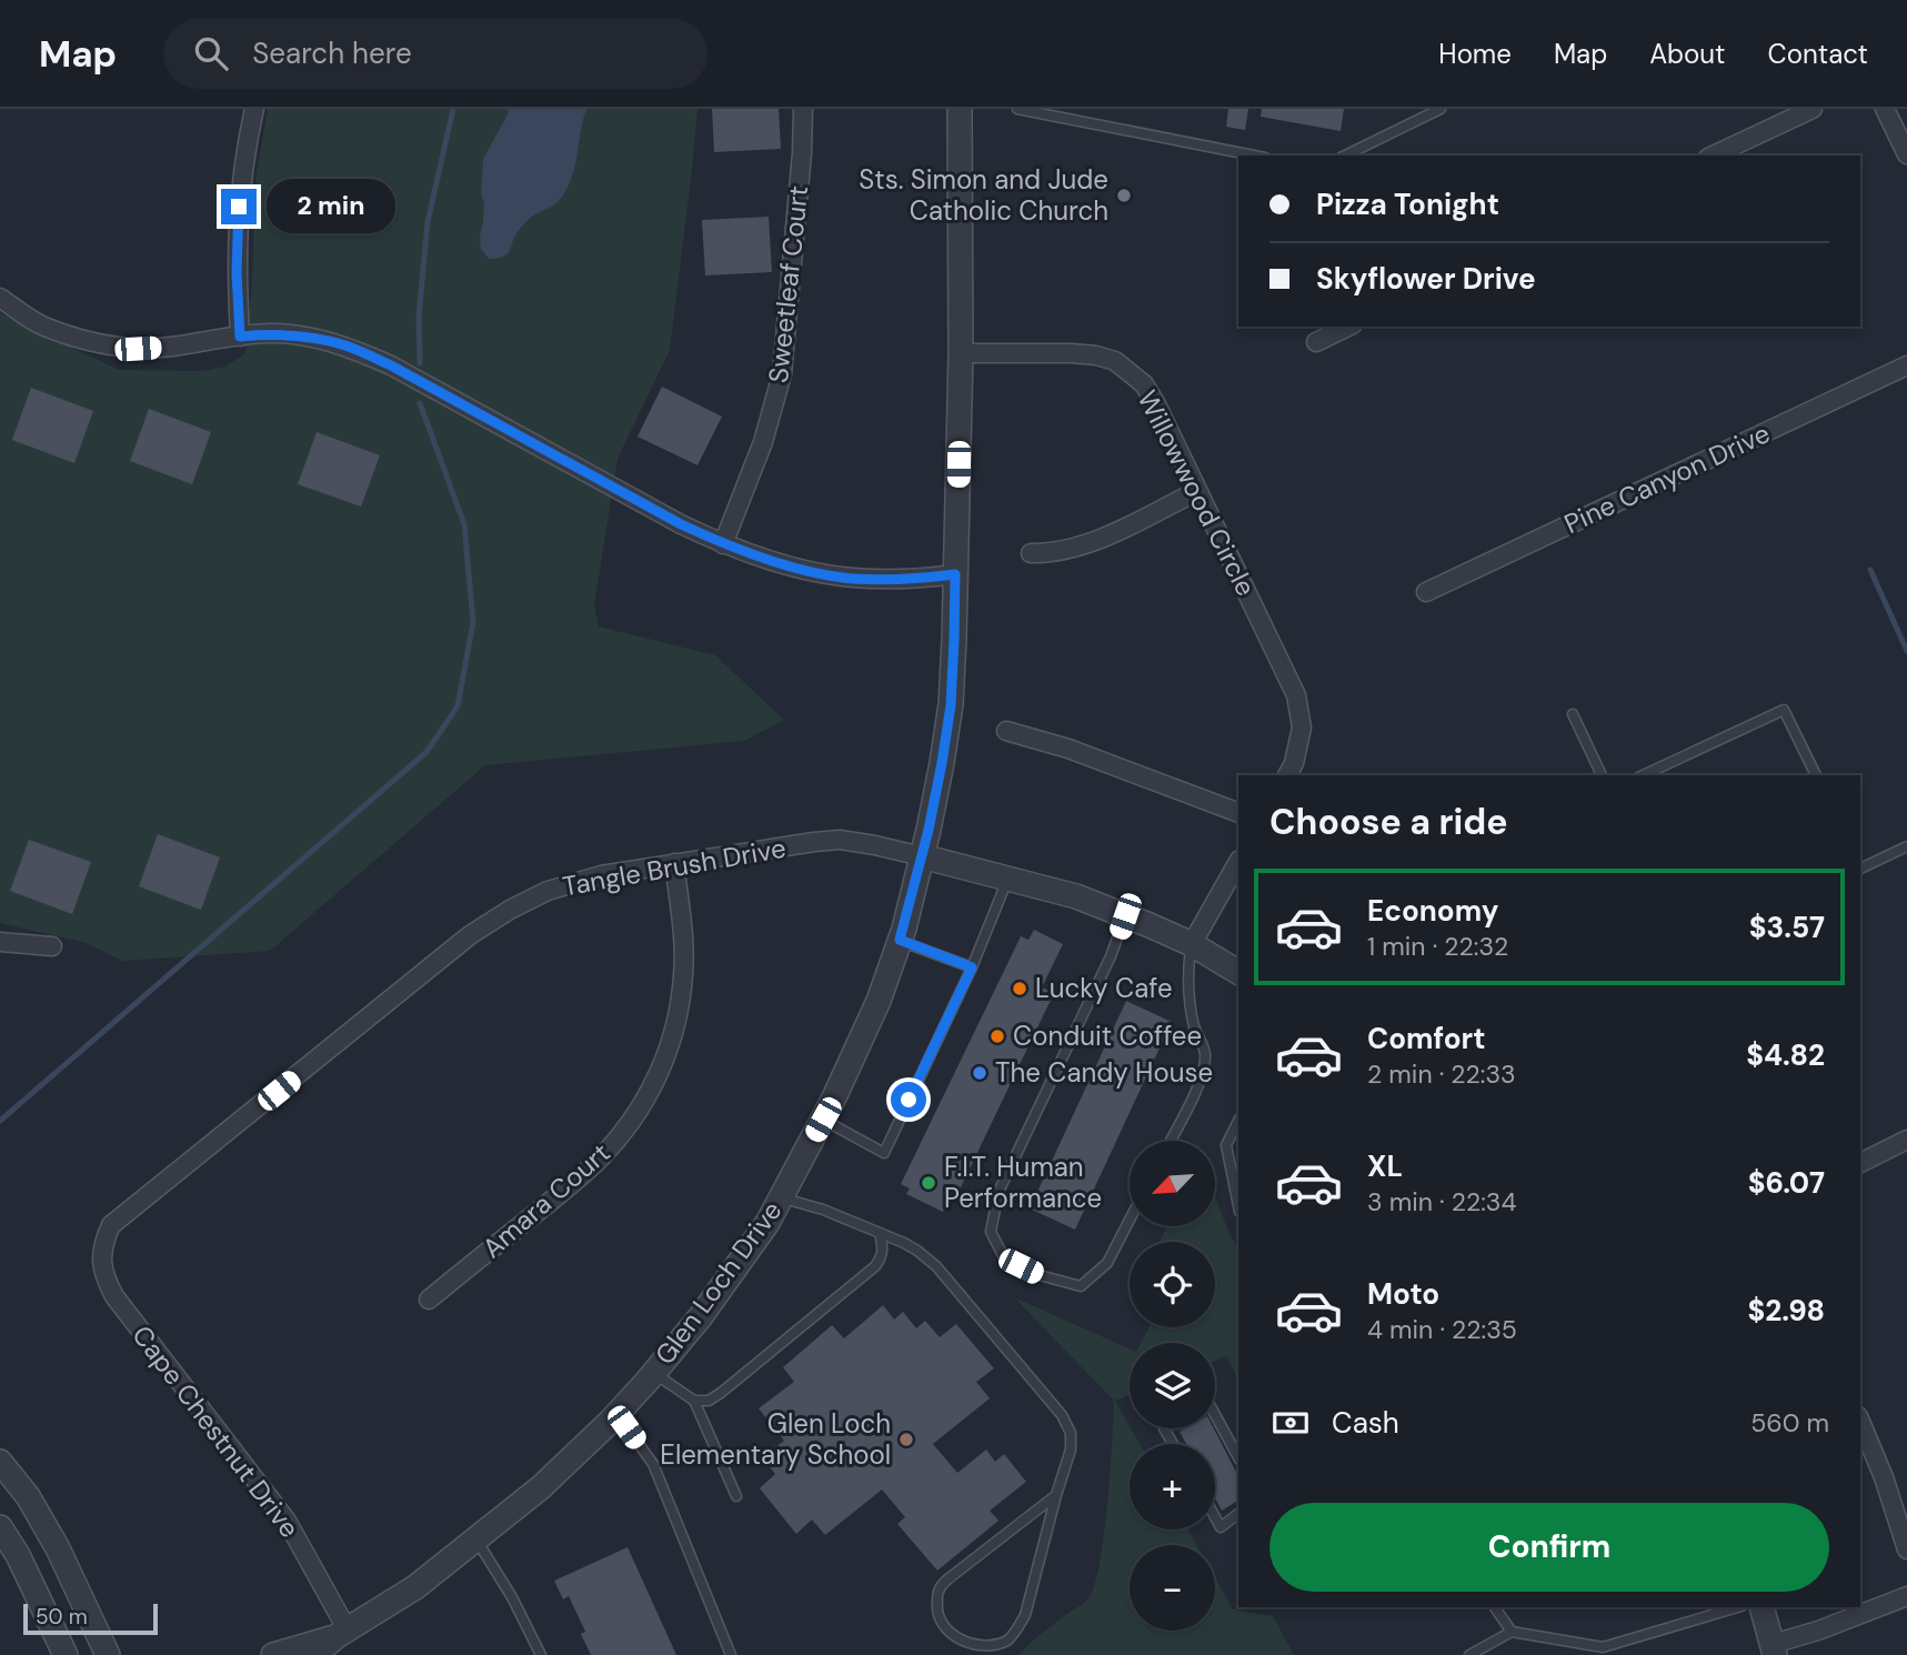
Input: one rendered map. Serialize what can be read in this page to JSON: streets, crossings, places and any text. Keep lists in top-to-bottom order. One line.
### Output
{"streets":{"street":["Sweetleaf Court","Pine Canyon Drive","Willowwood Circle","Tangle Brush Drive","Amara Court","Glen Loch Drive","Cape Chestnut Drive"]},"crossings":[["Willowwood Circle","Glen Loch Drive"],["Tangle Brush Drive","Amara Court"],["Tangle Brush Drive","Glen Loch Drive"],["Tangle Brush Drive","Cape Chestnut Drive"],["Glen Loch Drive","Cape Chestnut Drive"]],"places":["Sts. Simon and Jude Catholic Church","Lucky Cafe","Conduit Coffee","The Candy House","F.I.T. Human Performance","Glen Loch Elementary School"],"scale_bar":"50 m","north":"bottom left","page":{"header":"Map","search":"Search here","nav":["Home","Map","About","Contact"],"banner":["Pizza Tonight","Skyflower Drive"],"bubble":"2 min","heading":"Choose a ride","list":[{"name":"Economy","note":"1 min · 22:32","value":"$3.57"},{"name":"Comfort","note":"2 min · 22:33","value":"$4.82"},{"name":"XL","note":"3 min · 22:34","value":"$6.07"},{"name":"Moto","note":"4 min · 22:35","value":"$2.98"}],"map_buttons":["+","−"],"pay":["Cash","560 m"],"buttons":"Confirm","scale":"50 m"}}
